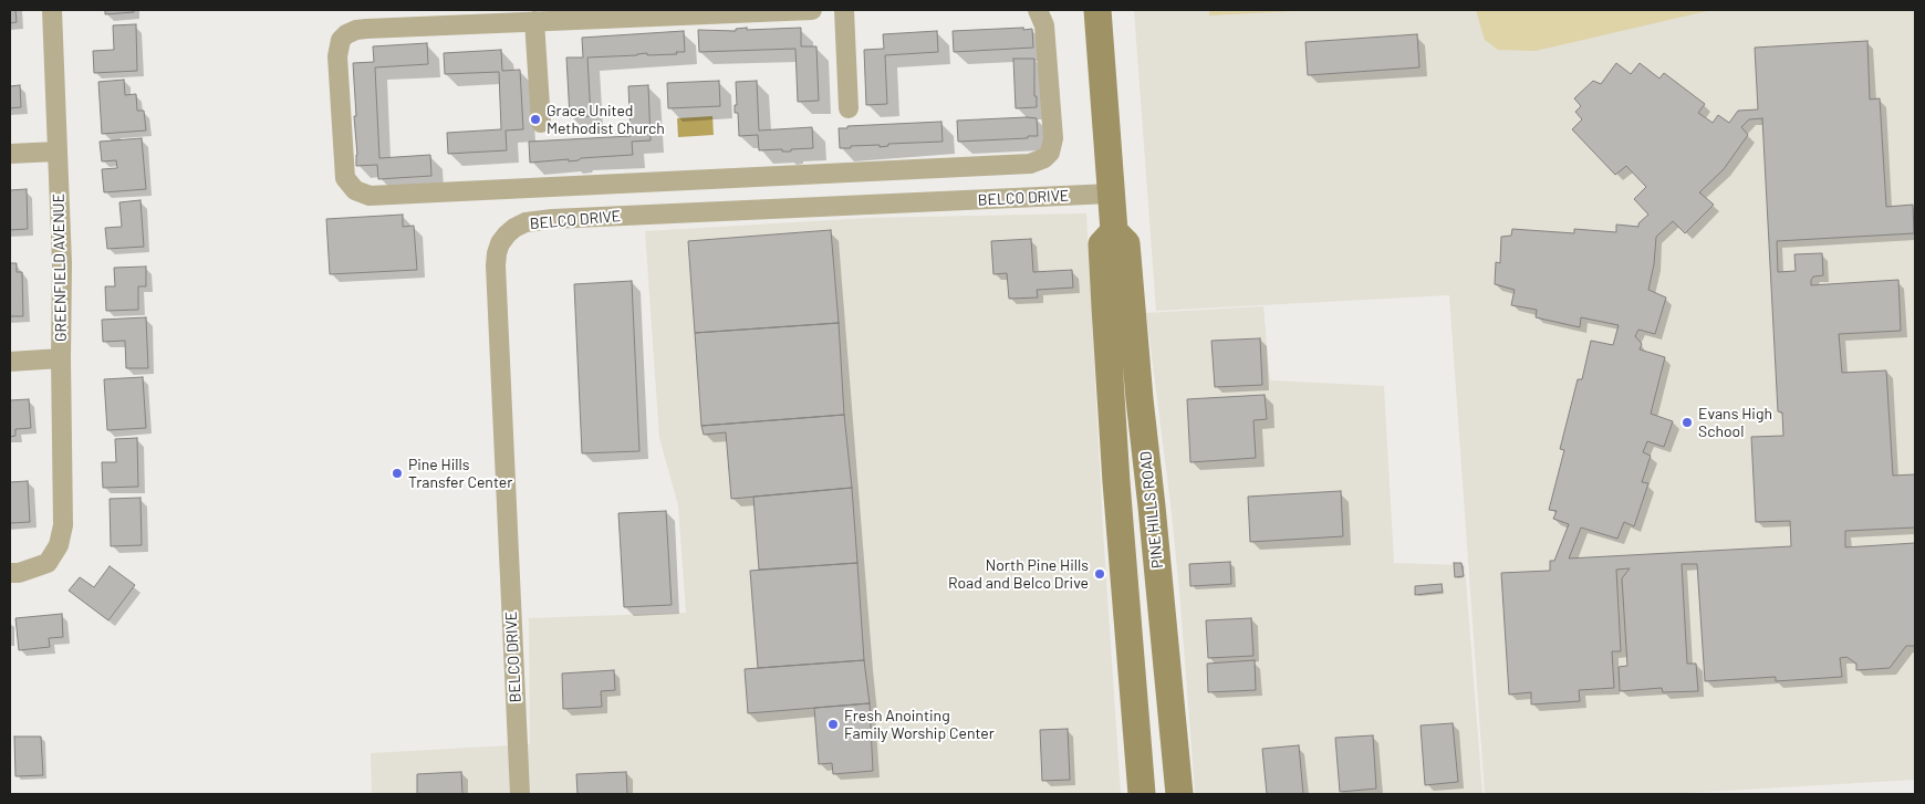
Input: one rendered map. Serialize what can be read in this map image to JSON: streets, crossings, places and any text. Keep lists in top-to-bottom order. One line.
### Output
{"streets":{"main road":["PINE HILLS ROAD"],"street":["BELCO DRIVE","GREENFIELD AVENUE"]},"crossings":[["BELCO DRIVE","PINE HILLS ROAD"]],"places":["Grace United Methodist Church","Evans High School","Pine Hills Transfer Center","North Pine Hills Road and Belco Drive","Fresh Anointing Family Worship Center"]}
